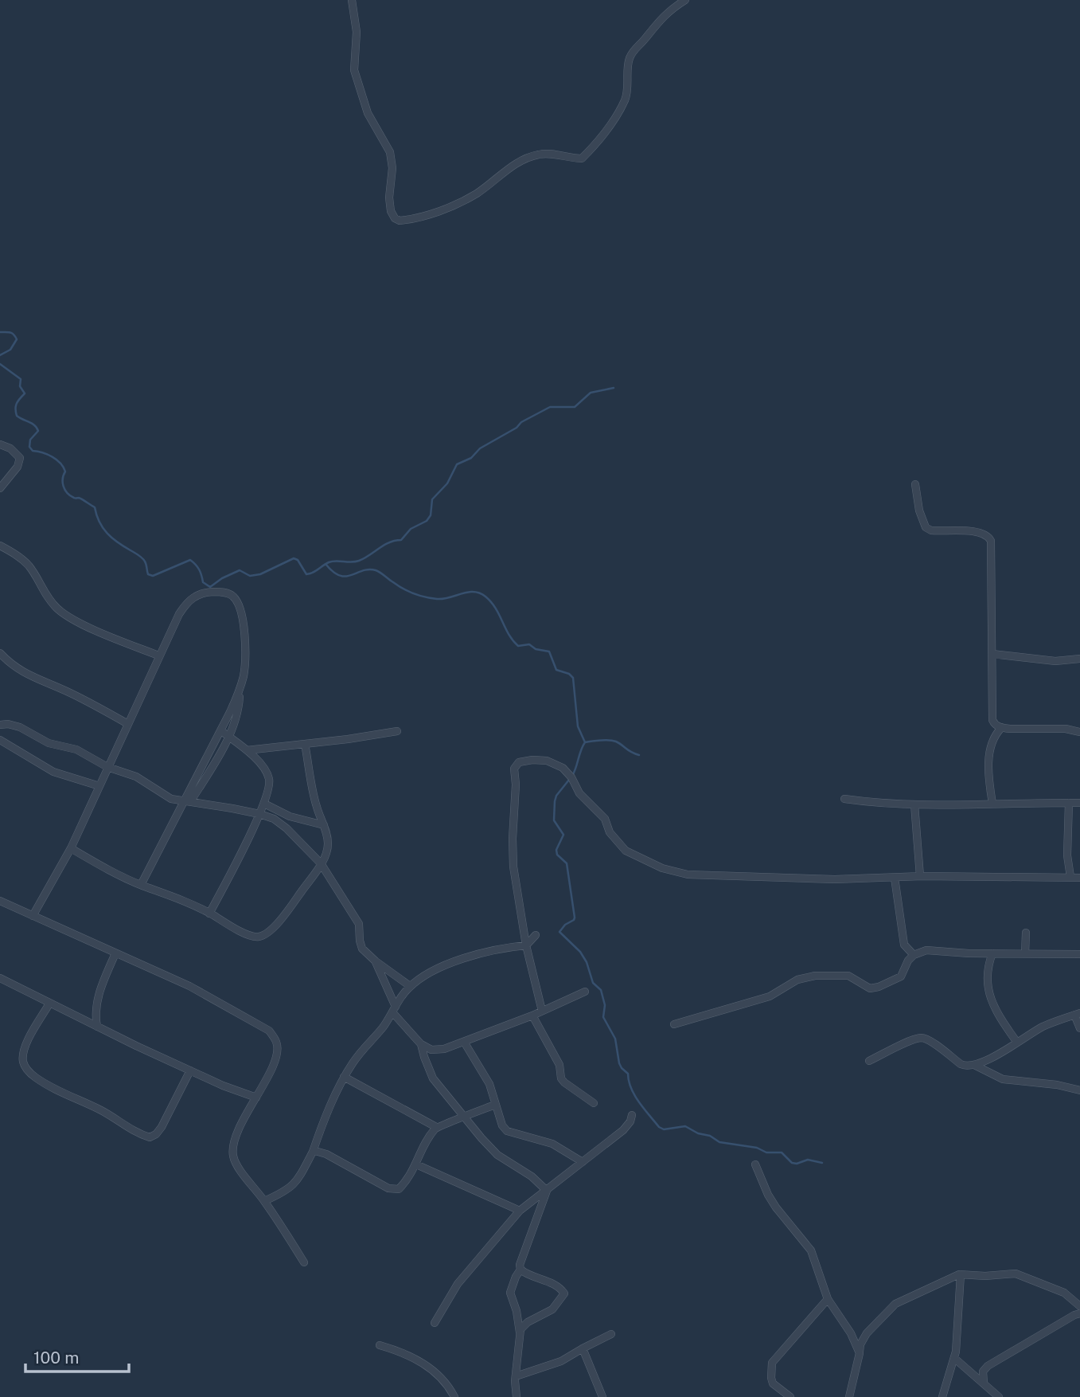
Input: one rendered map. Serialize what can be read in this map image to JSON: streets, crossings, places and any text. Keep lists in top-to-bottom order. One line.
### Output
{"scale_bar":"100 m"}
